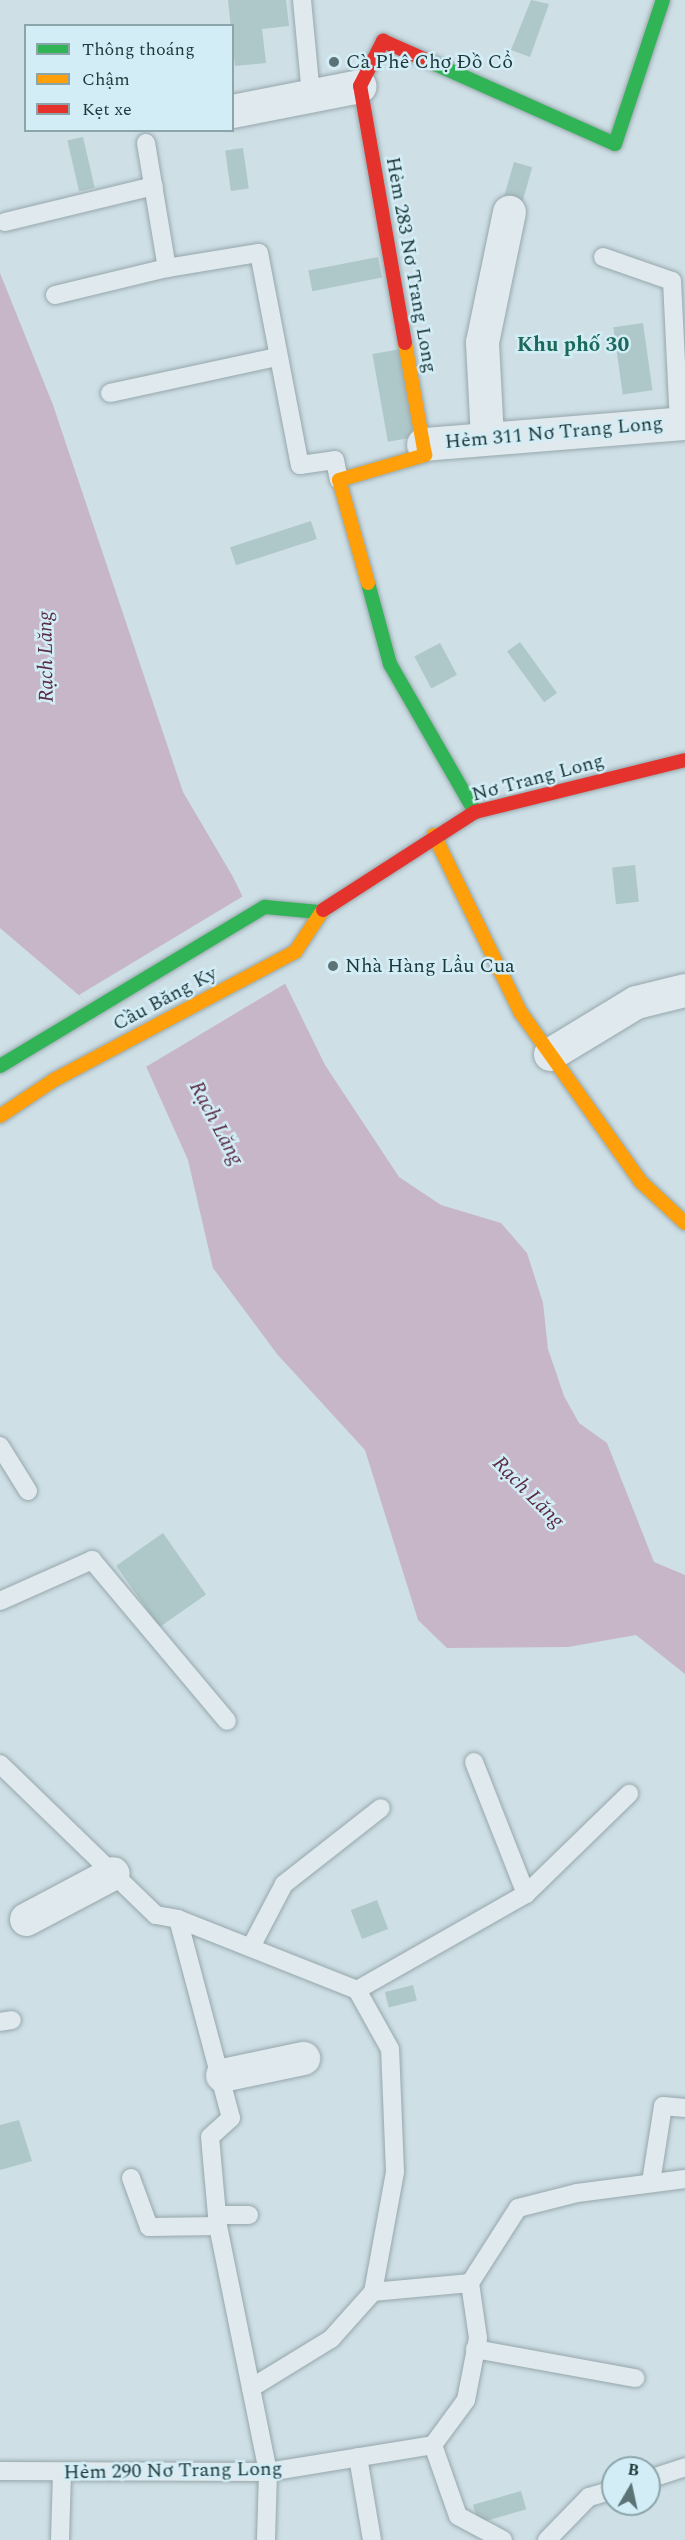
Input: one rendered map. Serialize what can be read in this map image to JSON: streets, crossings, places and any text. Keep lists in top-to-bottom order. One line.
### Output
{"streets":{"street":["Hẻm 283 Nơ Trang Long","Hẻm 311 Nơ Trang Long","Nơ Trang Long","Cầu Băng Ky"],"lane":["Hẻm 290 Nơ Trang Long"]},"crossings":[["Hẻm 283 Nơ Trang Long","Hẻm 311 Nơ Trang Long"],["Nơ Trang Long","Cầu Băng Ky"]],"districts":["Khu phố 30"],"water":["Rạch Lăng"],"places":["Cà Phê Chợ Đồ Cổ","Nhà Hàng Lẩu Cua"],"legend":["Thông thoáng","Chậm","Kẹt xe"],"north":"top"}
